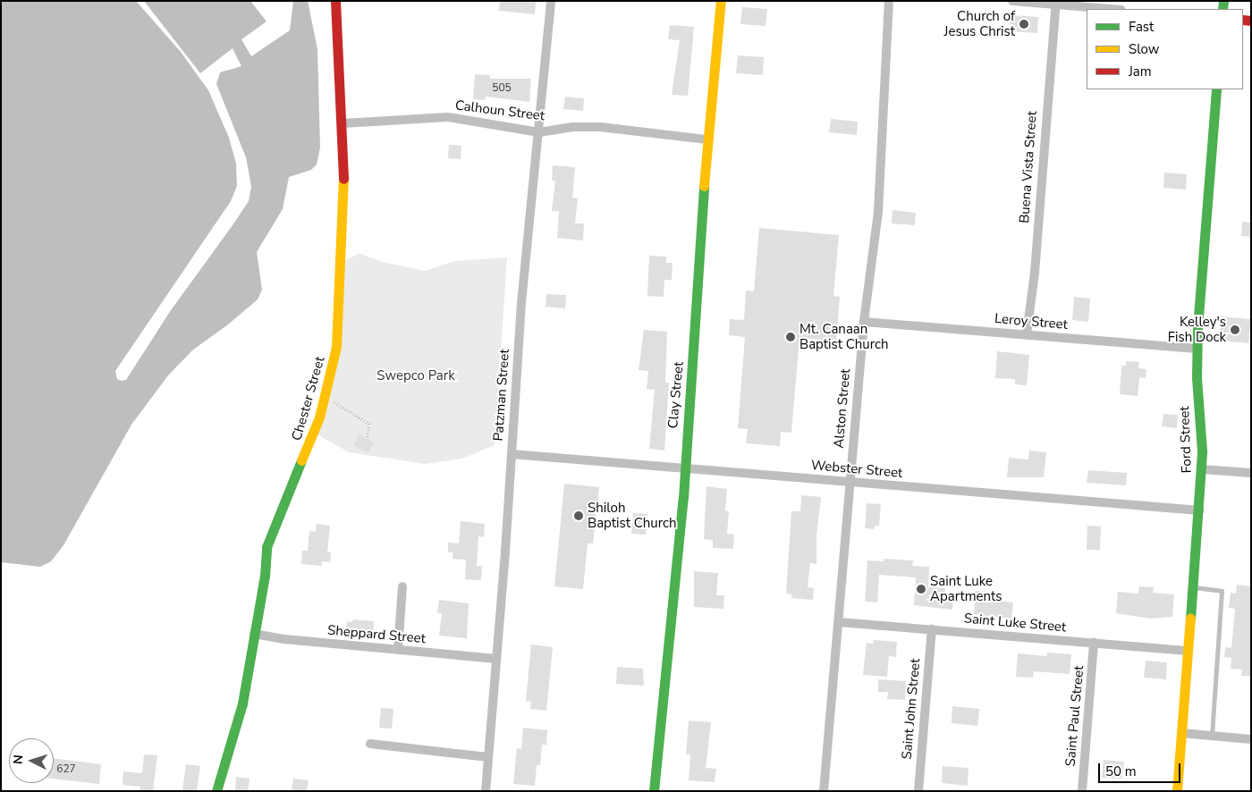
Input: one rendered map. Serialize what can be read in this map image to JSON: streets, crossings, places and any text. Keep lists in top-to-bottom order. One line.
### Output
{"streets":{"street":["Calhoun Street","Buena Vista Street","Leroy Street","Patzman Street","Clay Street","Chester Street","Alston Street","Ford Street","Webster Street","Saint Luke Street","Sheppard Street","Saint John Street","Saint Paul Street"]},"crossings":[["Calhoun Street","Patzman Street"],["Calhoun Street","Clay Street"],["Calhoun Street","Chester Street"],["Buena Vista Street","Leroy Street"],["Leroy Street","Alston Street"],["Leroy Street","Ford Street"],["Patzman Street","Webster Street"],["Patzman Street","Sheppard Street"],["Clay Street","Webster Street"],["Chester Street","Sheppard Street"],["Alston Street","Webster Street"],["Alston Street","Saint Luke Street"],["Ford Street","Webster Street"],["Ford Street","Saint Luke Street"],["Saint Luke Street","Saint John Street"],["Saint Luke Street","Saint Paul Street"]],"parks":["Swepco Park"],"places":["Church of Jesus Christ","Kelley's Fish Dock","Mt. Canaan Baptist Church","Shiloh Baptist Church","Saint Luke Apartments"],"house_numbers":["505","627"],"legend":["Fast","Slow","Jam"],"scale_bar":"50 m","north":"left"}
